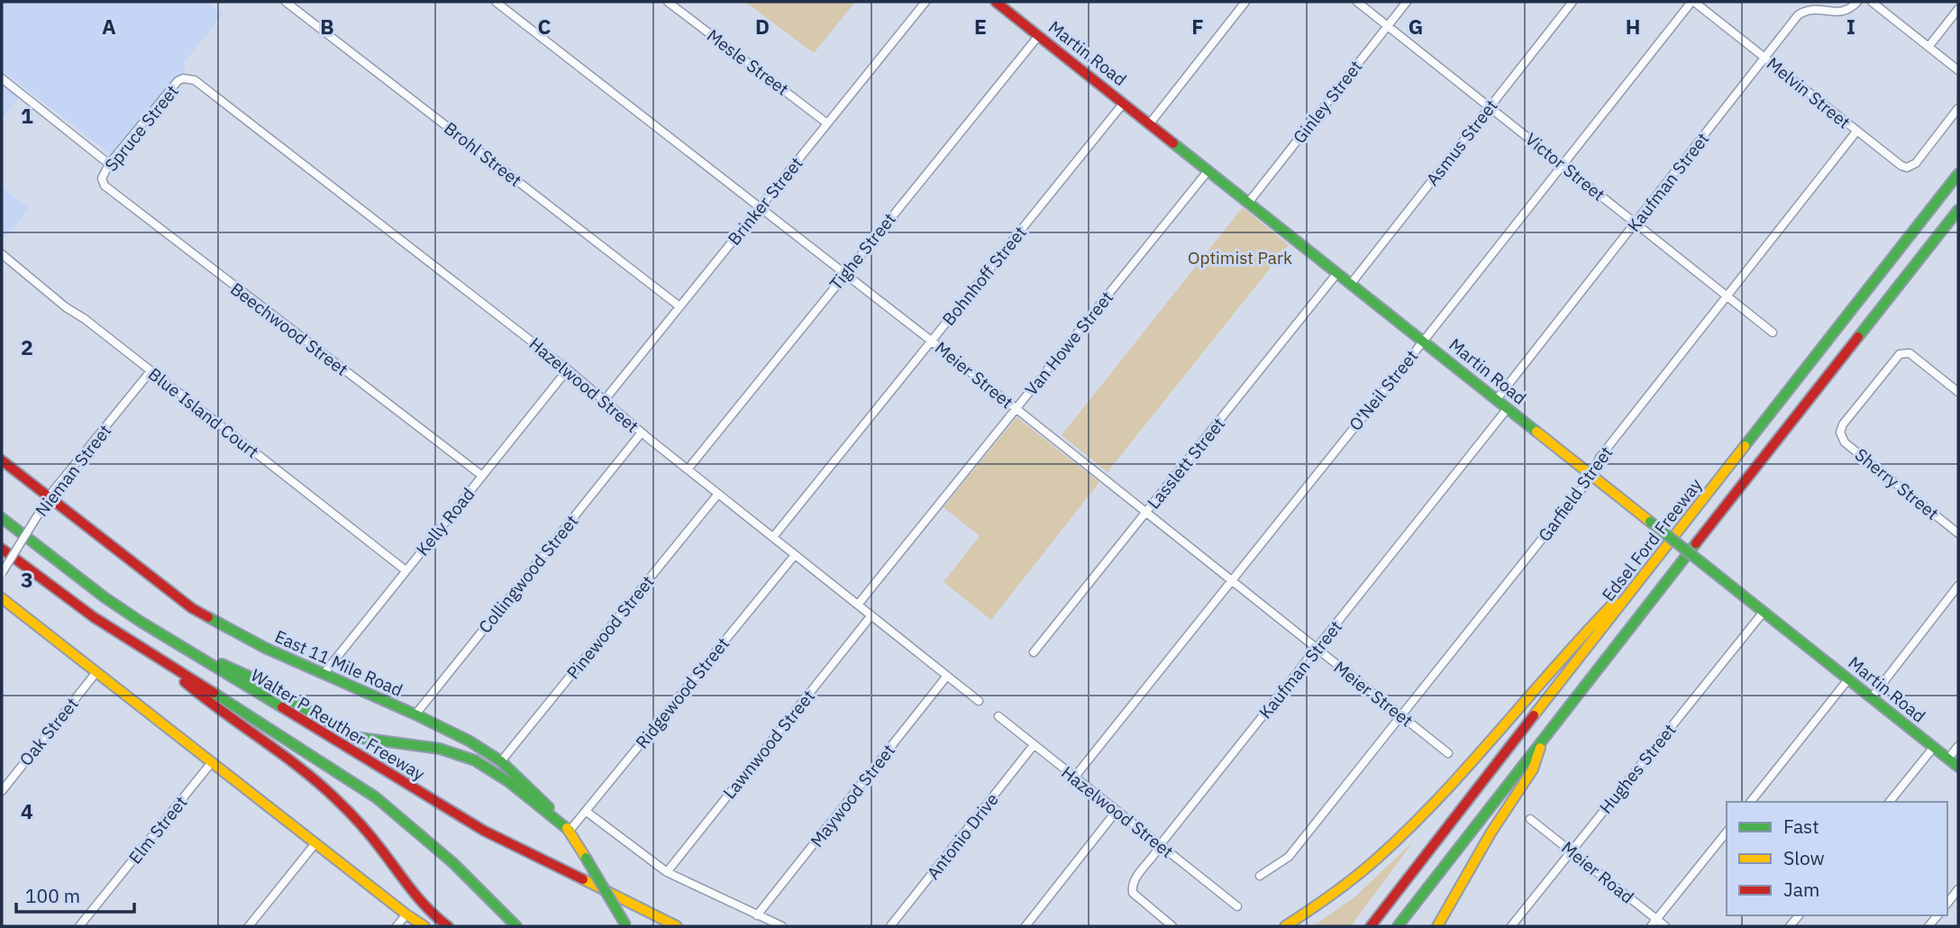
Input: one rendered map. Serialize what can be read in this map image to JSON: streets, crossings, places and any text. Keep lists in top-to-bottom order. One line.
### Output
{"streets":{"main road":["Martin Road","Edsel Ford Freeway","East 11 Mile Road","Walter P Reuther Freeway"],"street":["Mesle Street","Melvin Street","Ginley Street","Spruce Street","Asmus Street","Brohl Street","Victor Street","Kaufman Street","Brinker Street","Tighe Street","Bohnhoff Street","Beechwood Street","Van Howe Street","Meier Street","Hazelwood Street","O'Neil Street","Blue Island Court","Lasslett Street","Nieman Street","Sherry Street","Garfield Street","Kelly Road","Collingwood Street","Pinewood Street","Ridgewood Street","Oak Street","Lawnwood Street","Hughes Street","Maywood Street","Elm Street","Antonio Drive","Meier Road"]},"crossings":[["Martin Road","Ginley Street"],["Martin Road","Asmus Street"],["Martin Road","Kaufman Street"],["Martin Road","Tighe Street"],["Martin Road","Bohnhoff Street"],["Martin Road","Van Howe Street"],["Martin Road","O'Neil Street"],["Martin Road","Lasslett Street"],["Martin Road","Garfield Street"],["Martin Road","Hughes Street"],["Mesle Street","Brinker Street"],["Melvin Street","Kaufman Street"],["Melvin Street","O'Neil Street"],["Melvin Street","Garfield Street"],["Ginley Street","Victor Street"],["Spruce Street","Beechwood Street"],["Spruce Street","Hazelwood Street"],["Asmus Street","Victor Street"],["Brohl Street","Brinker Street"],["Victor Street","Kaufman Street"],["Victor Street","O'Neil Street"],["Victor Street","Garfield Street"],["Kaufman Street","Meier Street"],["Kaufman Street","Hazelwood Street"],["Brinker Street","Meier Street"],["Brinker Street","Hazelwood Street"],["Tighe Street","Meier Street"],["Tighe Street","Hazelwood Street"],["Bohnhoff Street","Meier Street"],["Bohnhoff Street","Hazelwood Street"],["Beechwood Street","Kelly Road"],["Van Howe Street","Meier Street"],["Van Howe Street","Hazelwood Street"],["Meier Street","O'Neil Street"],["Meier Street","Lasslett Street"],["Meier Street","Garfield Street"],["Hazelwood Street","O'Neil Street"],["Hazelwood Street","Kelly Road"],["Hazelwood Street","Collingwood Street"],["Hazelwood Street","Pinewood Street"],["Hazelwood Street","Ridgewood Street"],["Hazelwood Street","Lawnwood Street"],["Hazelwood Street","Maywood Street"],["Hazelwood Street","Antonio Drive"],["Blue Island Court","Nieman Street"],["Blue Island Court","Kelly Road"],["Nieman Street","East 11 Mile Road"],["Kelly Road","East 11 Mile Road"],["Collingwood Street","East 11 Mile Road"],["Pinewood Street","East 11 Mile Road"],["East 11 Mile Road","Ridgewood Street"],["Hughes Street","Meier Road"]],"parks":["Optimist Park"],"legend":["Fast","Slow","Jam"],"scale_bar":"100 m","grid":{"columns":["A","B","C","D","E","F","G","H","I"],"rows":["1","2","3","4"]}}
